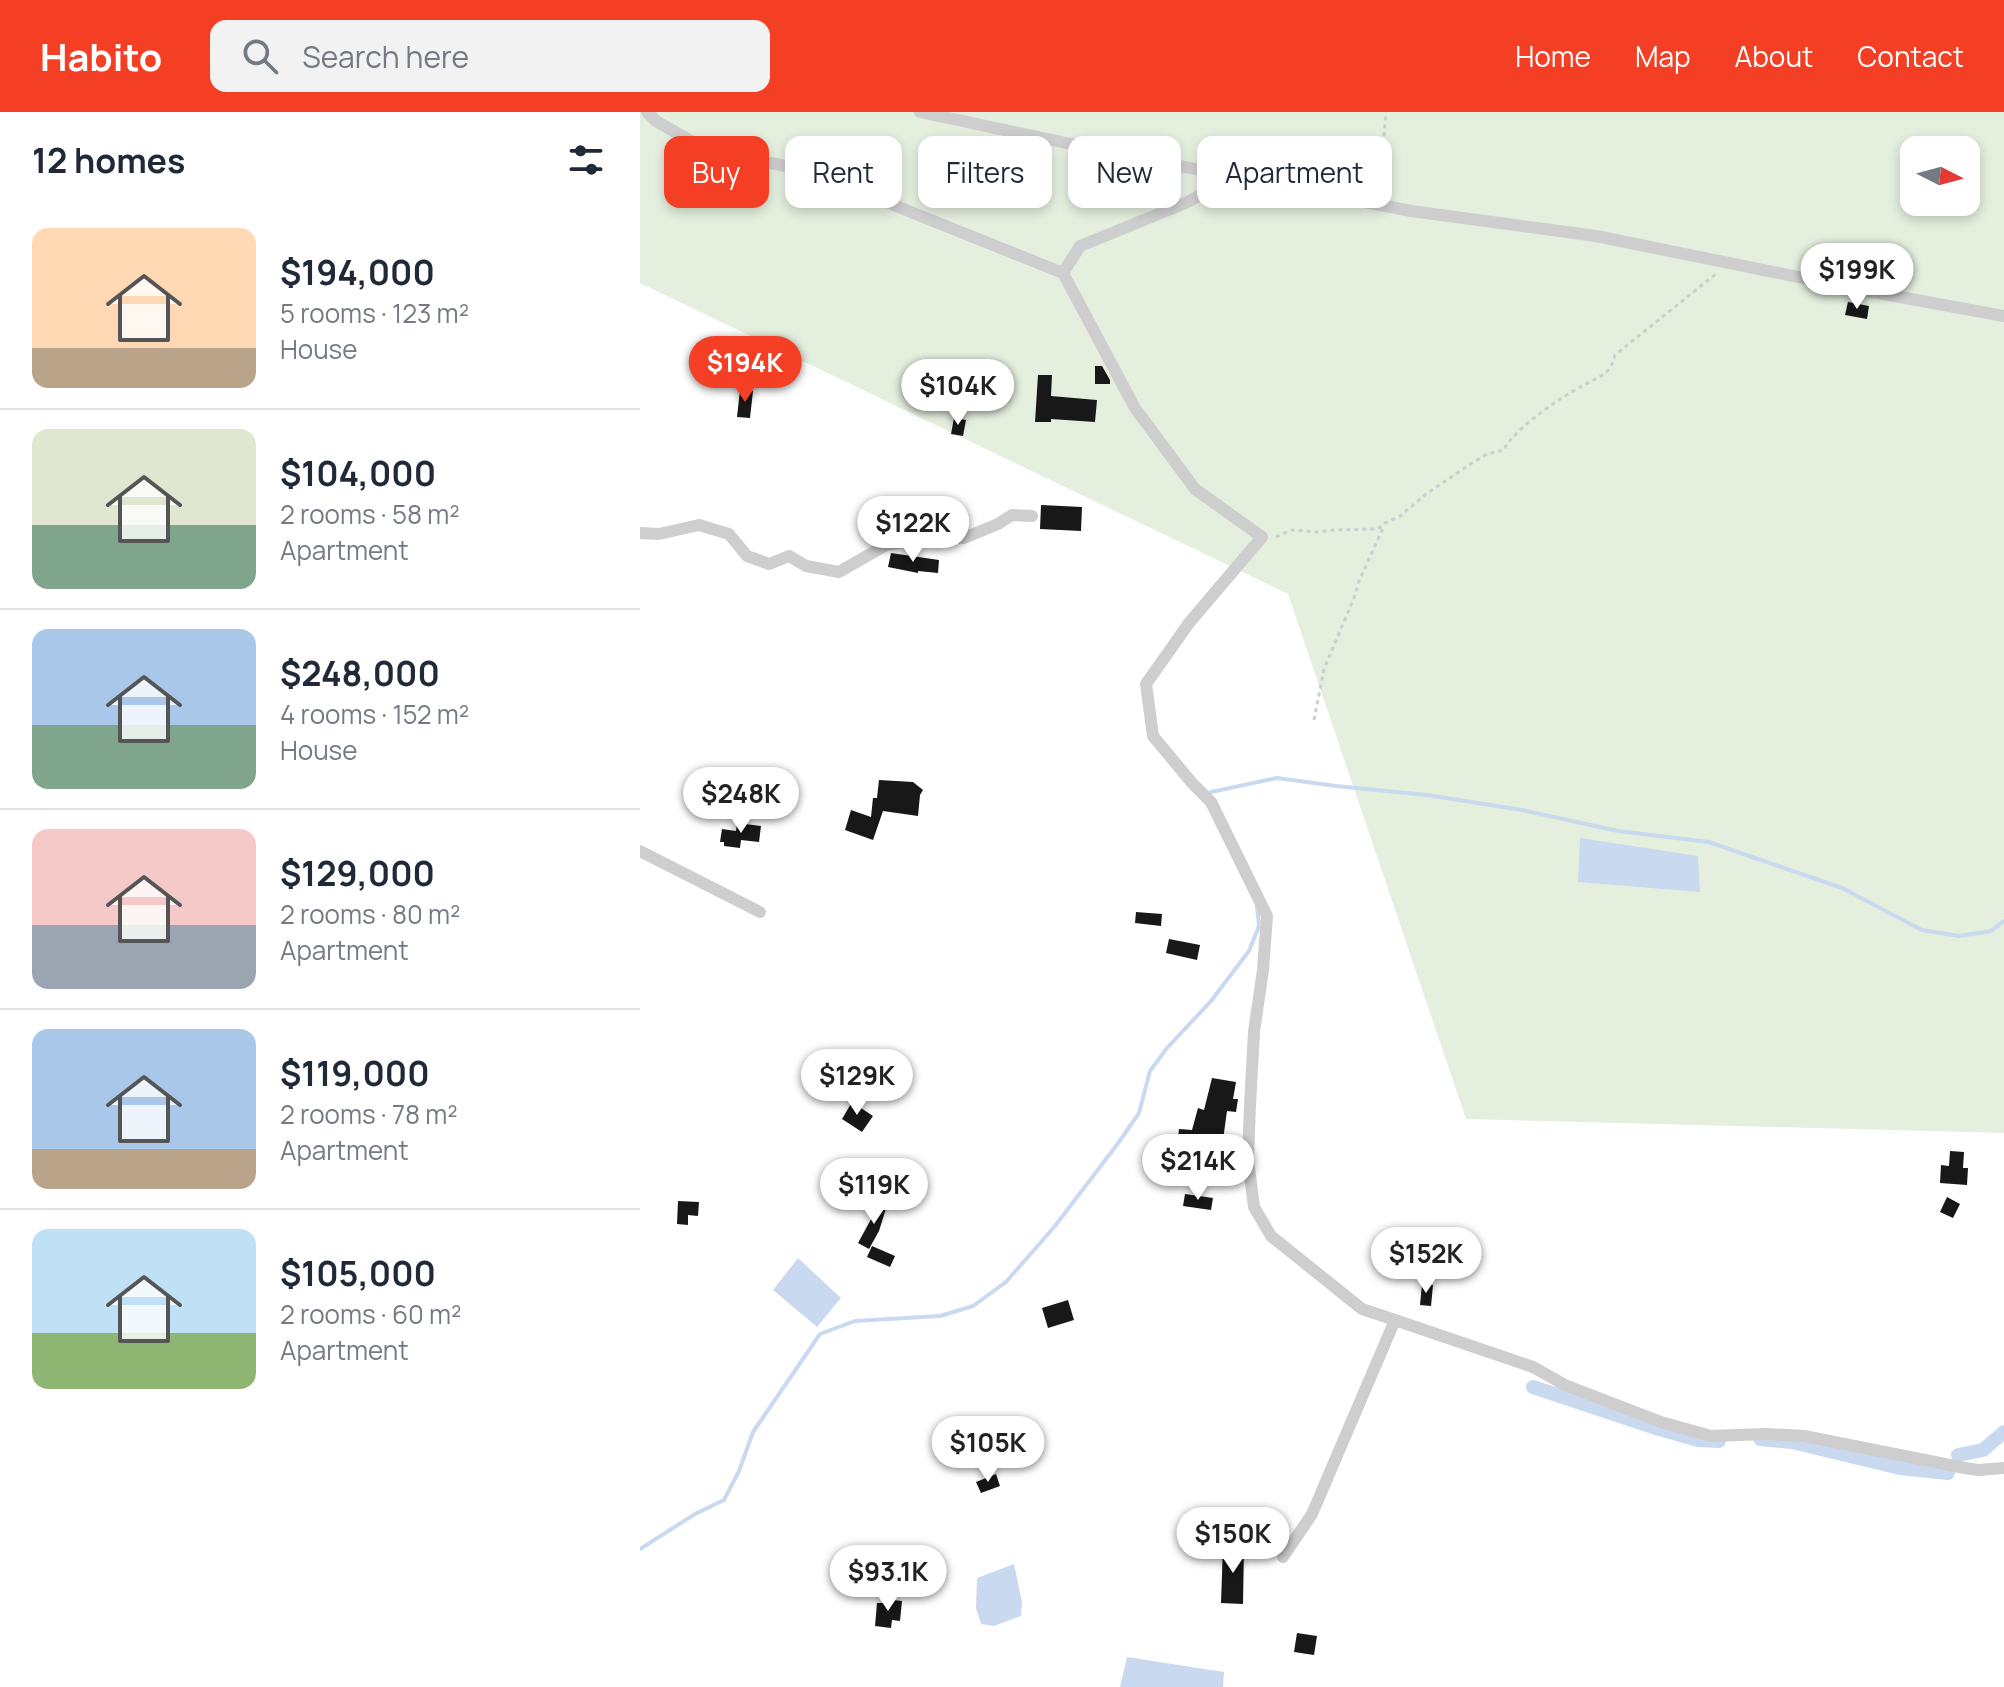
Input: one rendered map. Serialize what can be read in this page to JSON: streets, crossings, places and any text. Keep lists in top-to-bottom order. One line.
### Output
{"north":"right","page":{"header":"Habito","search":"Search here","nav":["Home","Map","About","Contact"],"heading":"12 homes","chip":["Buy","Rent","Filters","New","Apartment"],"list":[{"name":"$194,000","note":"5 rooms · 123 m² · House"},{"name":"$104,000","note":"2 rooms · 58 m² · Apartment"},{"name":"$248,000","note":"4 rooms · 152 m² · House"},{"name":"$129,000","note":"2 rooms · 80 m² · Apartment"},{"name":"$119,000","note":"2 rooms · 78 m² · Apartment"},{"name":"$105,000","note":"2 rooms · 60 m² · Apartment"}],"price":["$199K","$194K","$104K","$122K","$248K","$129K","$214K","$119K","$152K","$105K","$150K","$93.1K"]}}
